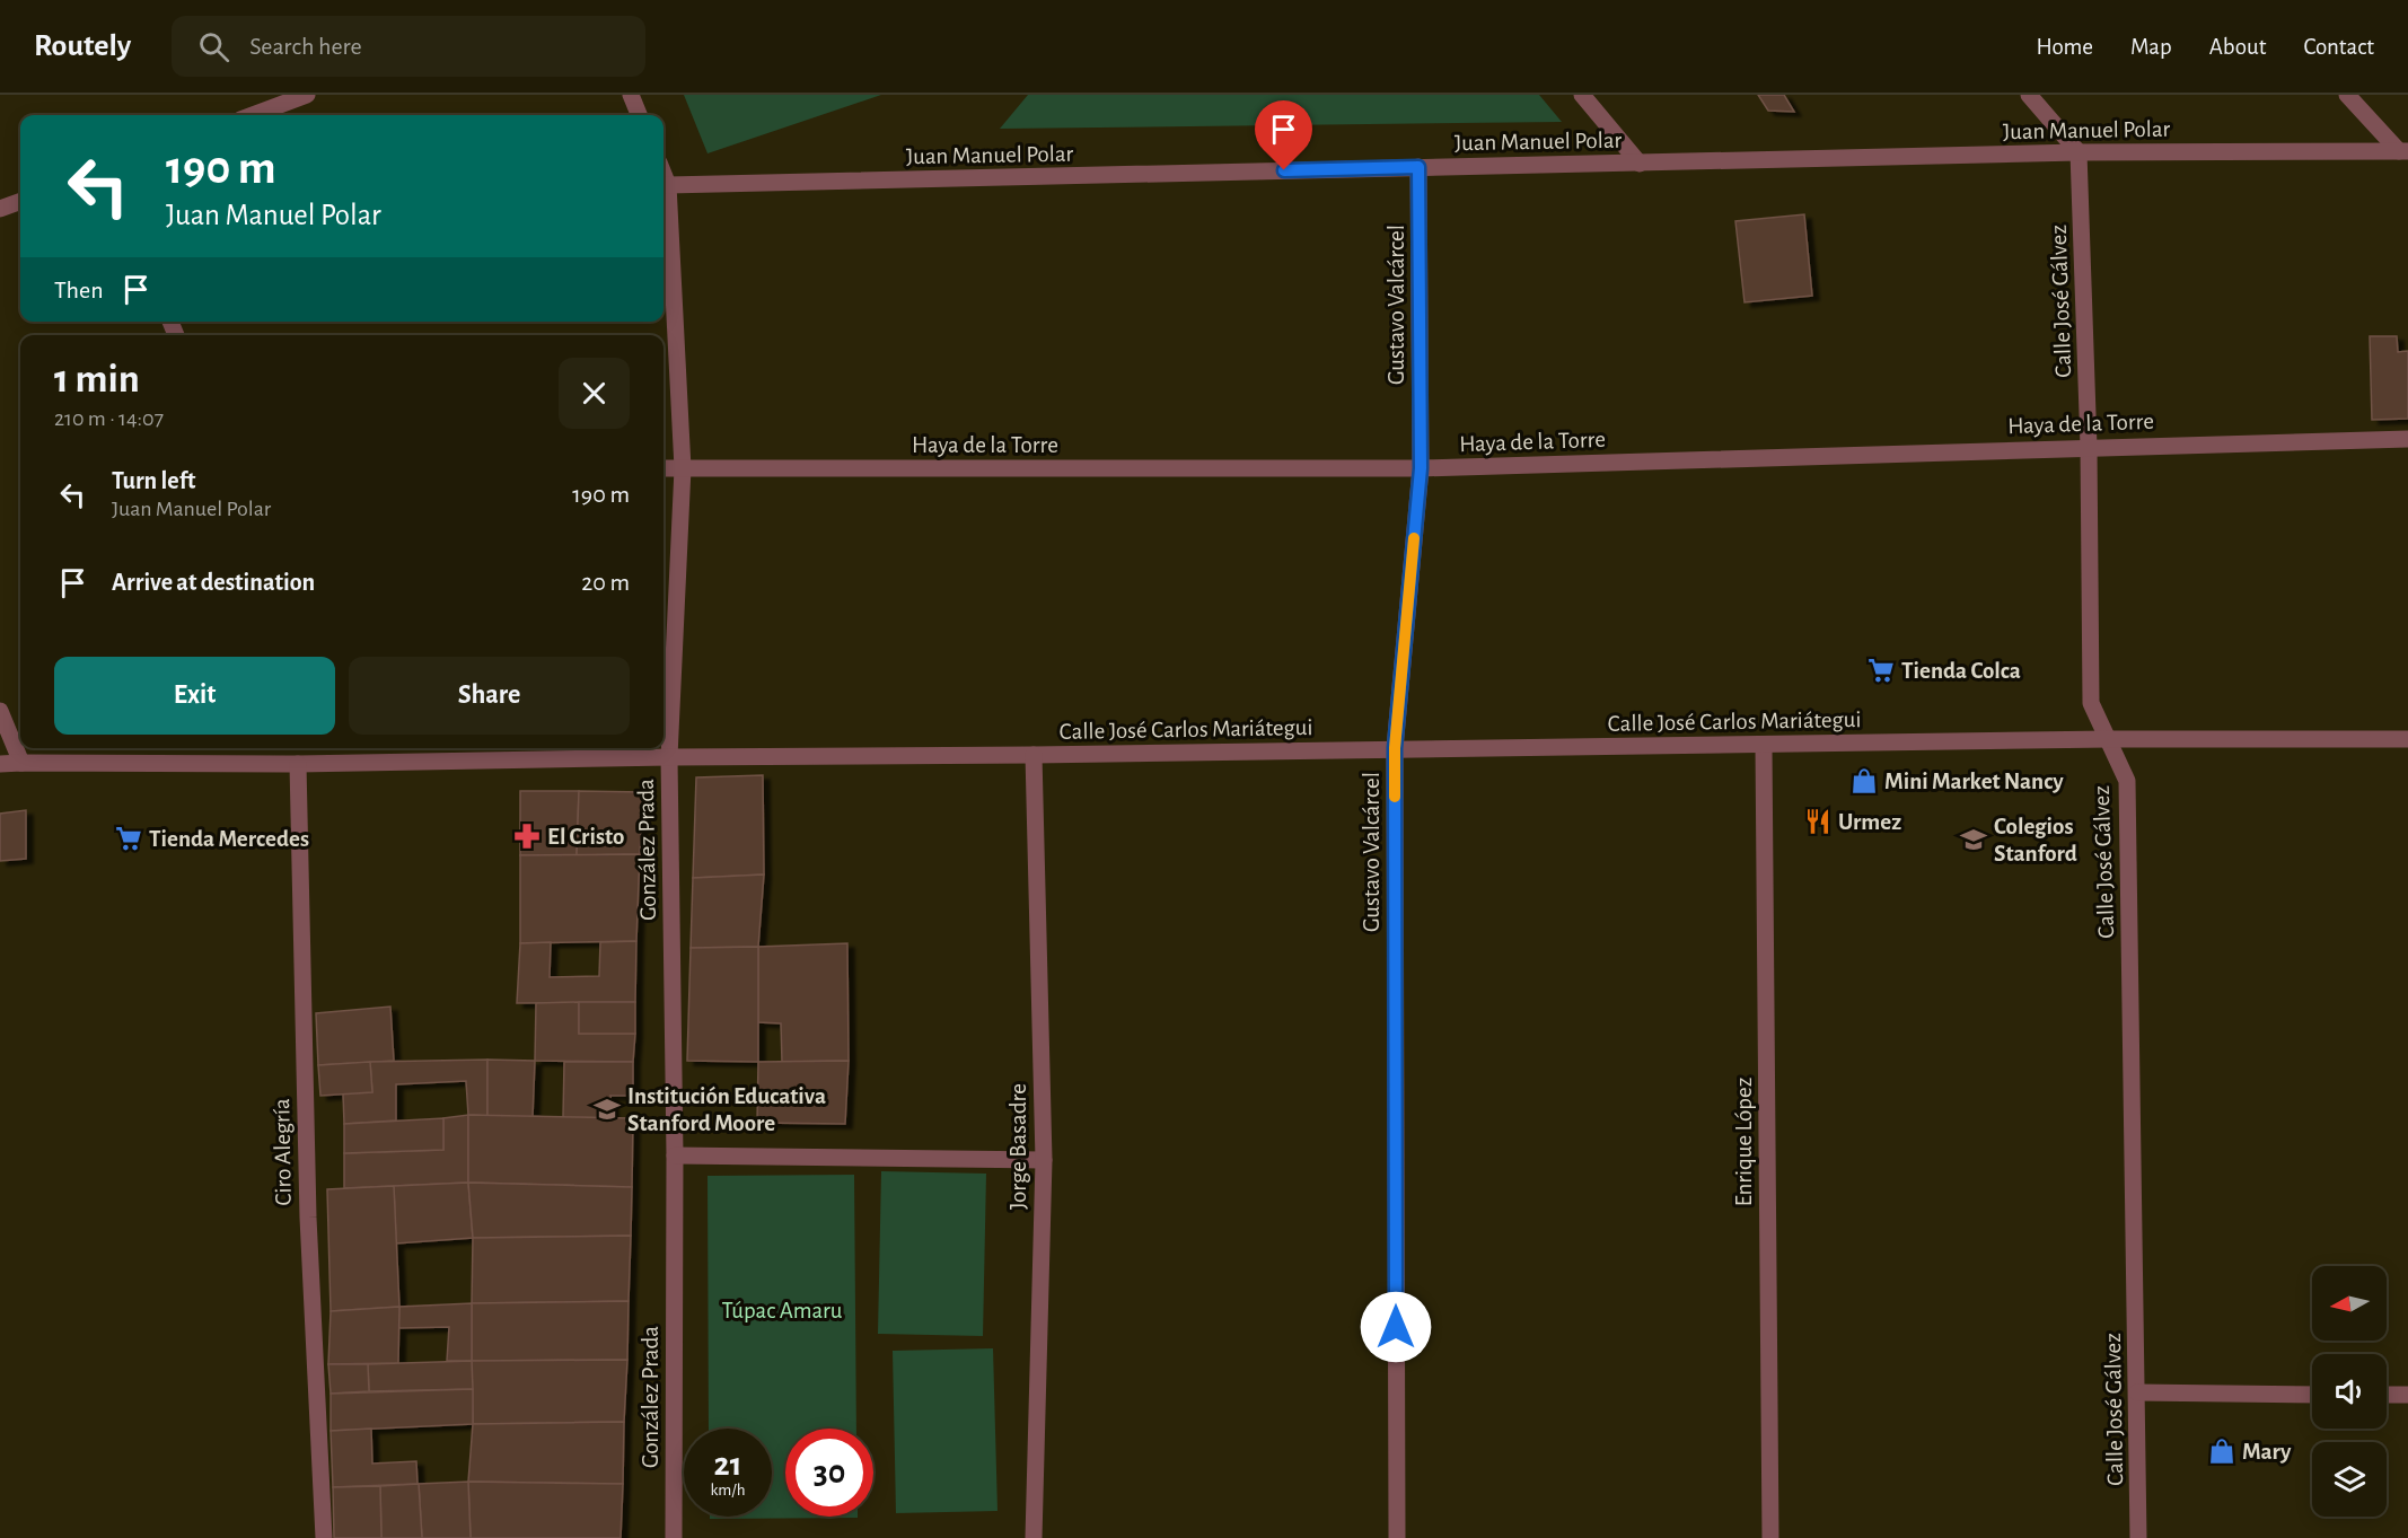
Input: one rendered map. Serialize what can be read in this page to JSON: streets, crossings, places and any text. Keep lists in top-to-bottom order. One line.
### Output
{"streets":{"street":["Juan Manuel Polar","Calle José Gálvez","Gustavo Valcárcel","Haya de la Torre","Calle José Carlos Mariátegui","González Prada","Enrique López","Jorge Basadre","Ciro Alegría"]},"crossings":[["Juan Manuel Polar","Calle José Gálvez"],["Juan Manuel Polar","Gustavo Valcárcel"],["Juan Manuel Polar","González Prada"],["Calle José Gálvez","Haya de la Torre"],["Calle José Gálvez","Calle José Carlos Mariátegui"],["Gustavo Valcárcel","Haya de la Torre"],["Gustavo Valcárcel","Calle José Carlos Mariátegui"],["Haya de la Torre","González Prada"],["Calle José Carlos Mariátegui","González Prada"],["Calle José Carlos Mariátegui","Enrique López"],["Calle José Carlos Mariátegui","Jorge Basadre"],["Calle José Carlos Mariátegui","Ciro Alegría"]],"parks":["Túpac Amaru"],"places":{"supermarket":["Tienda Colca","Tienda Mercedes"],"shop":["Mini Market Nancy","Mary"],"restaurant":["Urmez"],"pharmacy":["El Cristo"],"school or university":["Colegios Stanford","Institución Educativa Stanford Moore"]},"north":"left","page":{"header":"Routely","search":"Search here","nav":["Home","Map","About","Contact"],"turn":["190 m","Juan Manuel Polar"],"then":"Then","heading":["1 min","210 m · 14:07"],"list":[{"name":"Turn left","note":"Juan Manuel Polar","value":"190 m"},{"name":"Arrive at destination","value":"20 m"}],"buttons":["Exit","Share"],"speed":"21 km/h","limit":"30"}}
